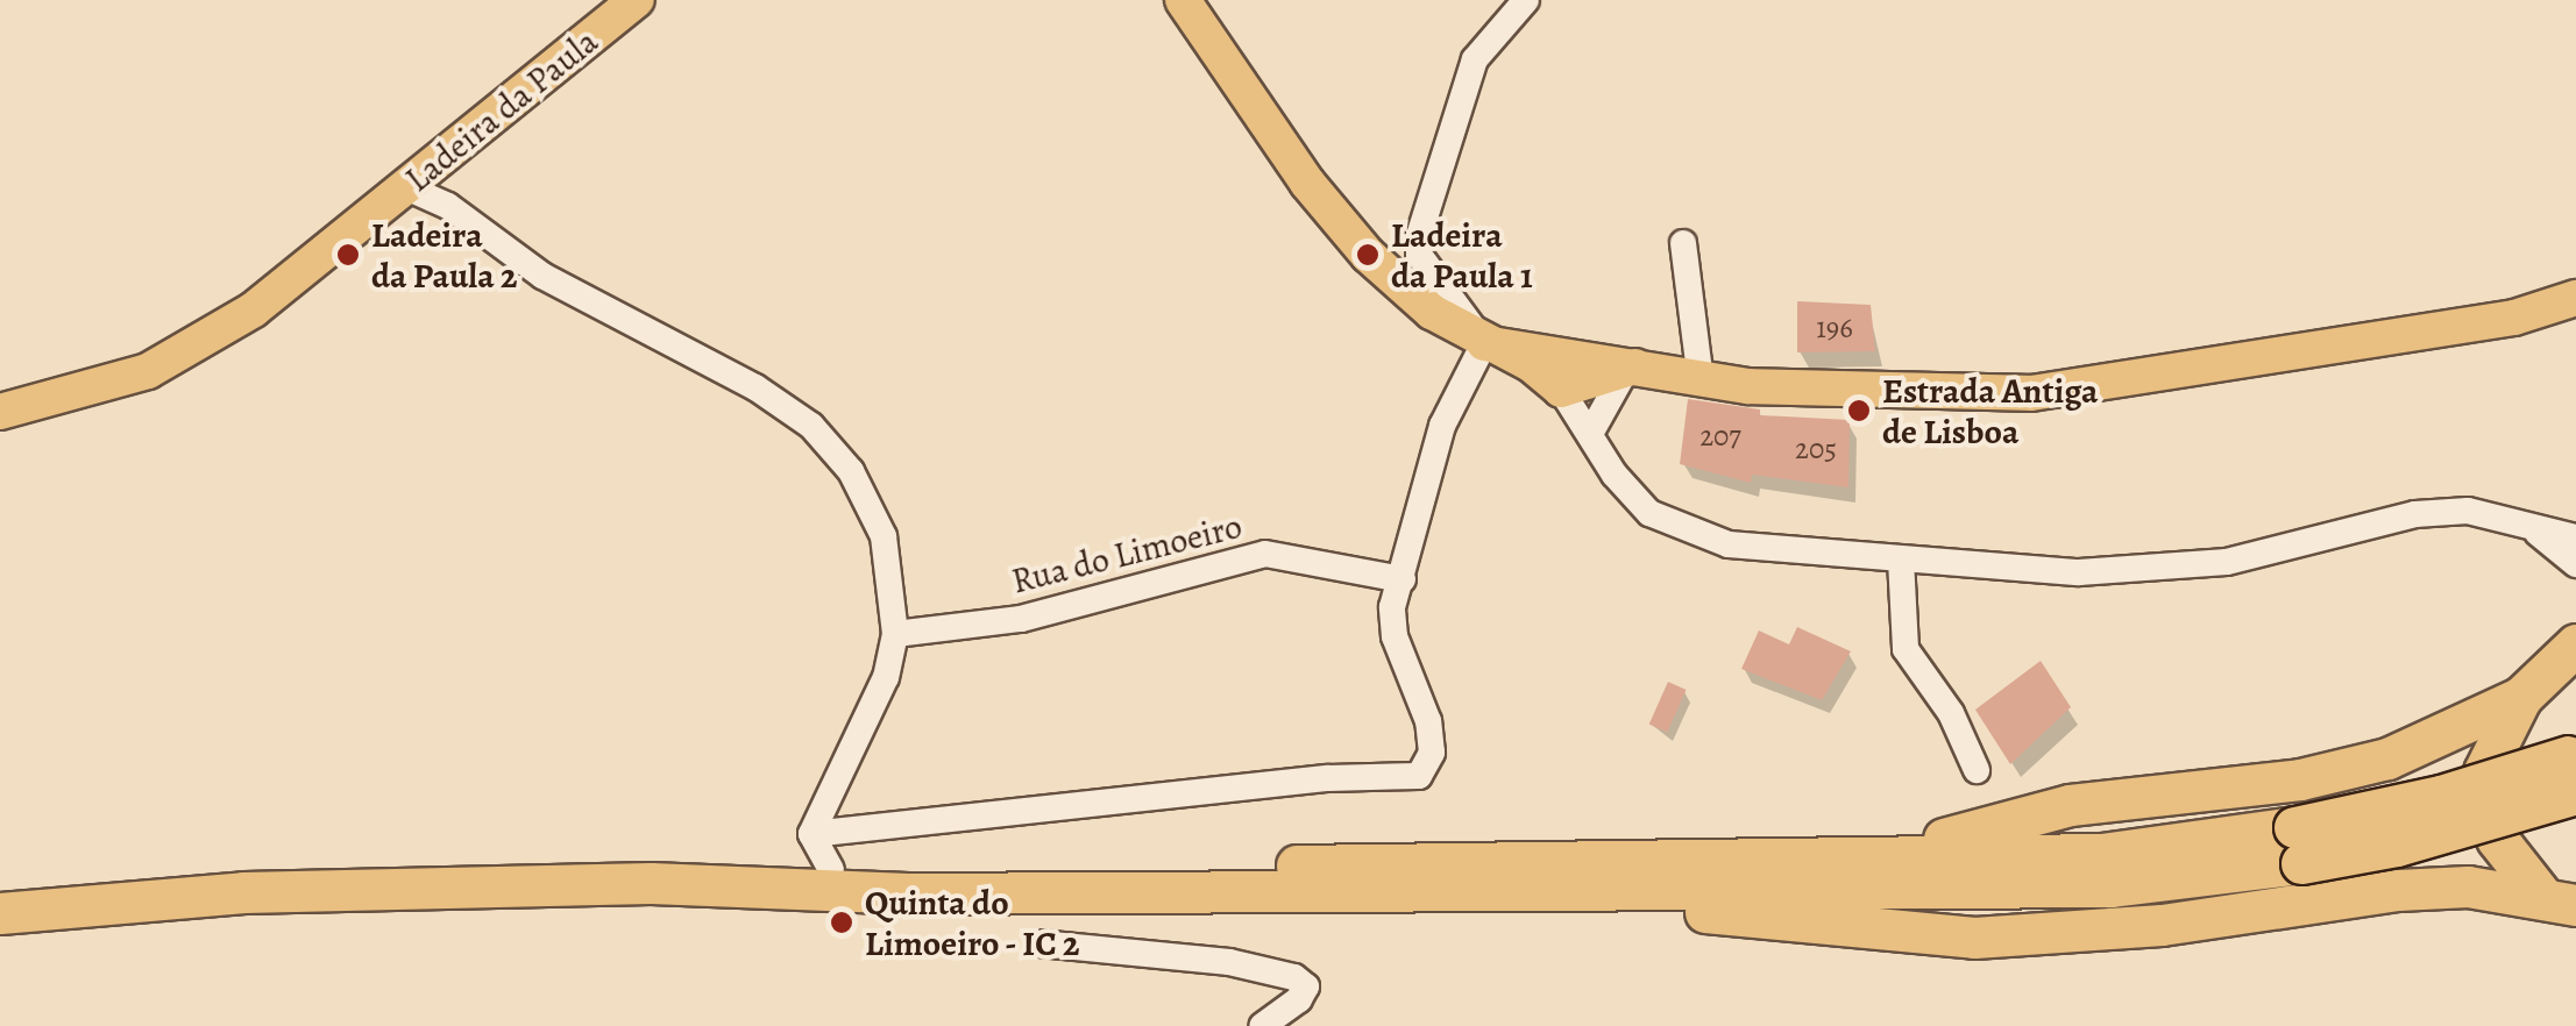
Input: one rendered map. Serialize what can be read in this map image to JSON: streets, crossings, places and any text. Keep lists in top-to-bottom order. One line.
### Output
{"streets":{"main road":["Ladeira da Paula"],"street":["Rua do Limoeiro"]},"places":["Ladeira da Paula 2","Ladeira da Paula 1","Estrada Antiga de Lisboa","Quinta do Limoeiro - IC 2"],"house_numbers":["196","207","205"]}
